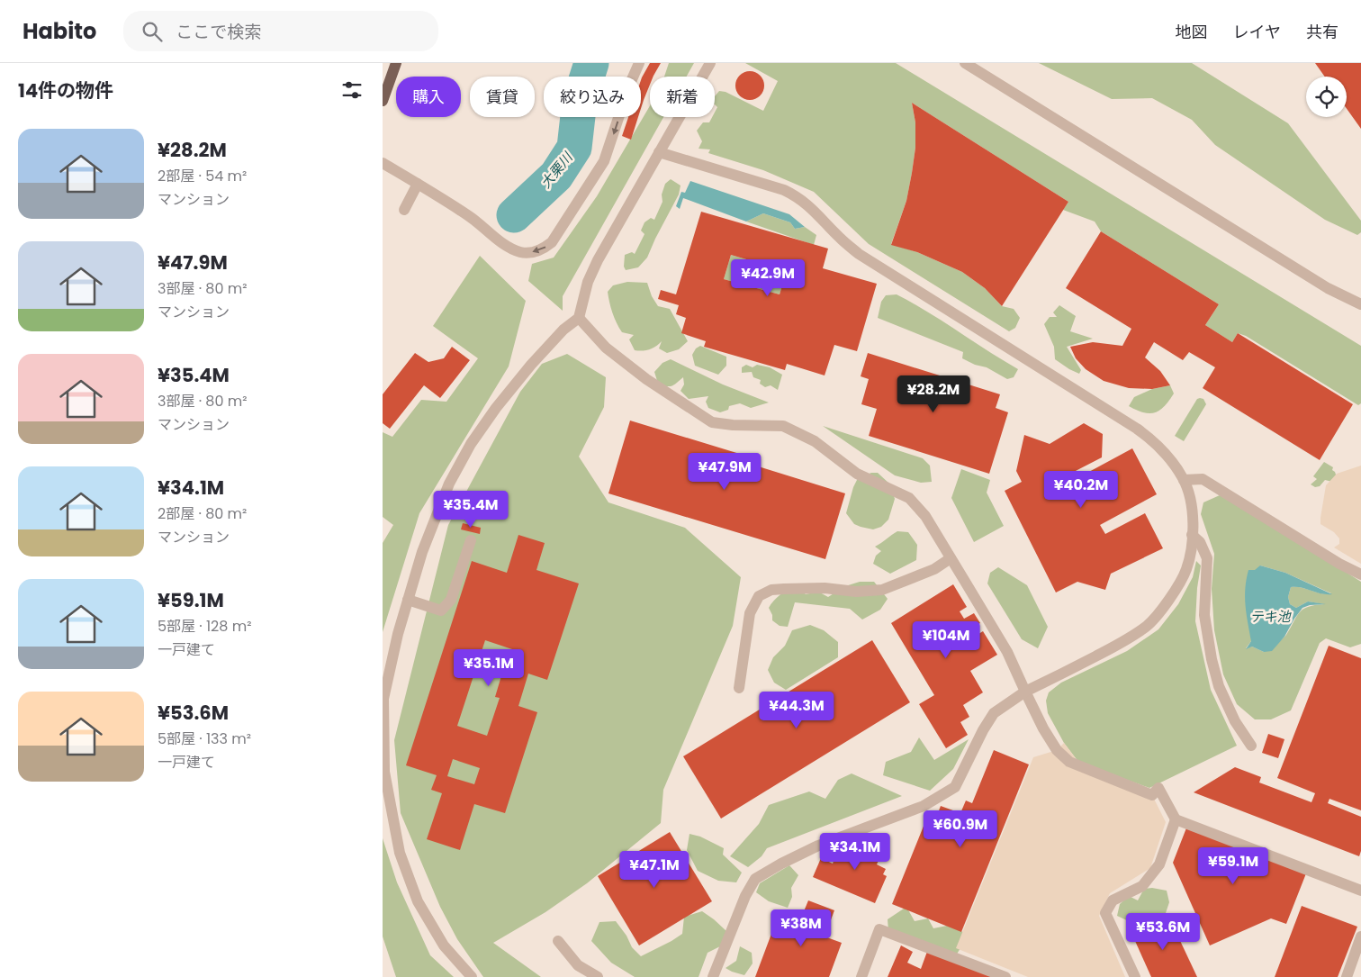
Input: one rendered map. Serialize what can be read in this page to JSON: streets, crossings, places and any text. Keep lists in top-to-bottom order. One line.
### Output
{"water":["大栗川","テキ池"],"page":{"header":"Habito","search":"ここで検索","nav":["地図","レイヤ","共有"],"heading":"14件の物件","chip":["購入","賃貸","絞り込み","新着"],"list":[{"name":"¥28.2M","note":"2部屋 · 54 m² · マンション"},{"name":"¥47.9M","note":"3部屋 · 80 m² · マンション"},{"name":"¥35.4M","note":"3部屋 · 80 m² · マンション"},{"name":"¥34.1M","note":"2部屋 · 80 m² · マンション"},{"name":"¥59.1M","note":"5部屋 · 128 m² · 一戸建て"},{"name":"¥53.6M","note":"5部屋 · 133 m² · 一戸建て"}],"price":["¥42.9M","¥28.2M","¥47.9M","¥40.2M","¥35.4M","¥104M","¥35.1M","¥44.3M","¥60.9M","¥34.1M","¥59.1M","¥47.1M","¥38M","¥53.6M"]}}
